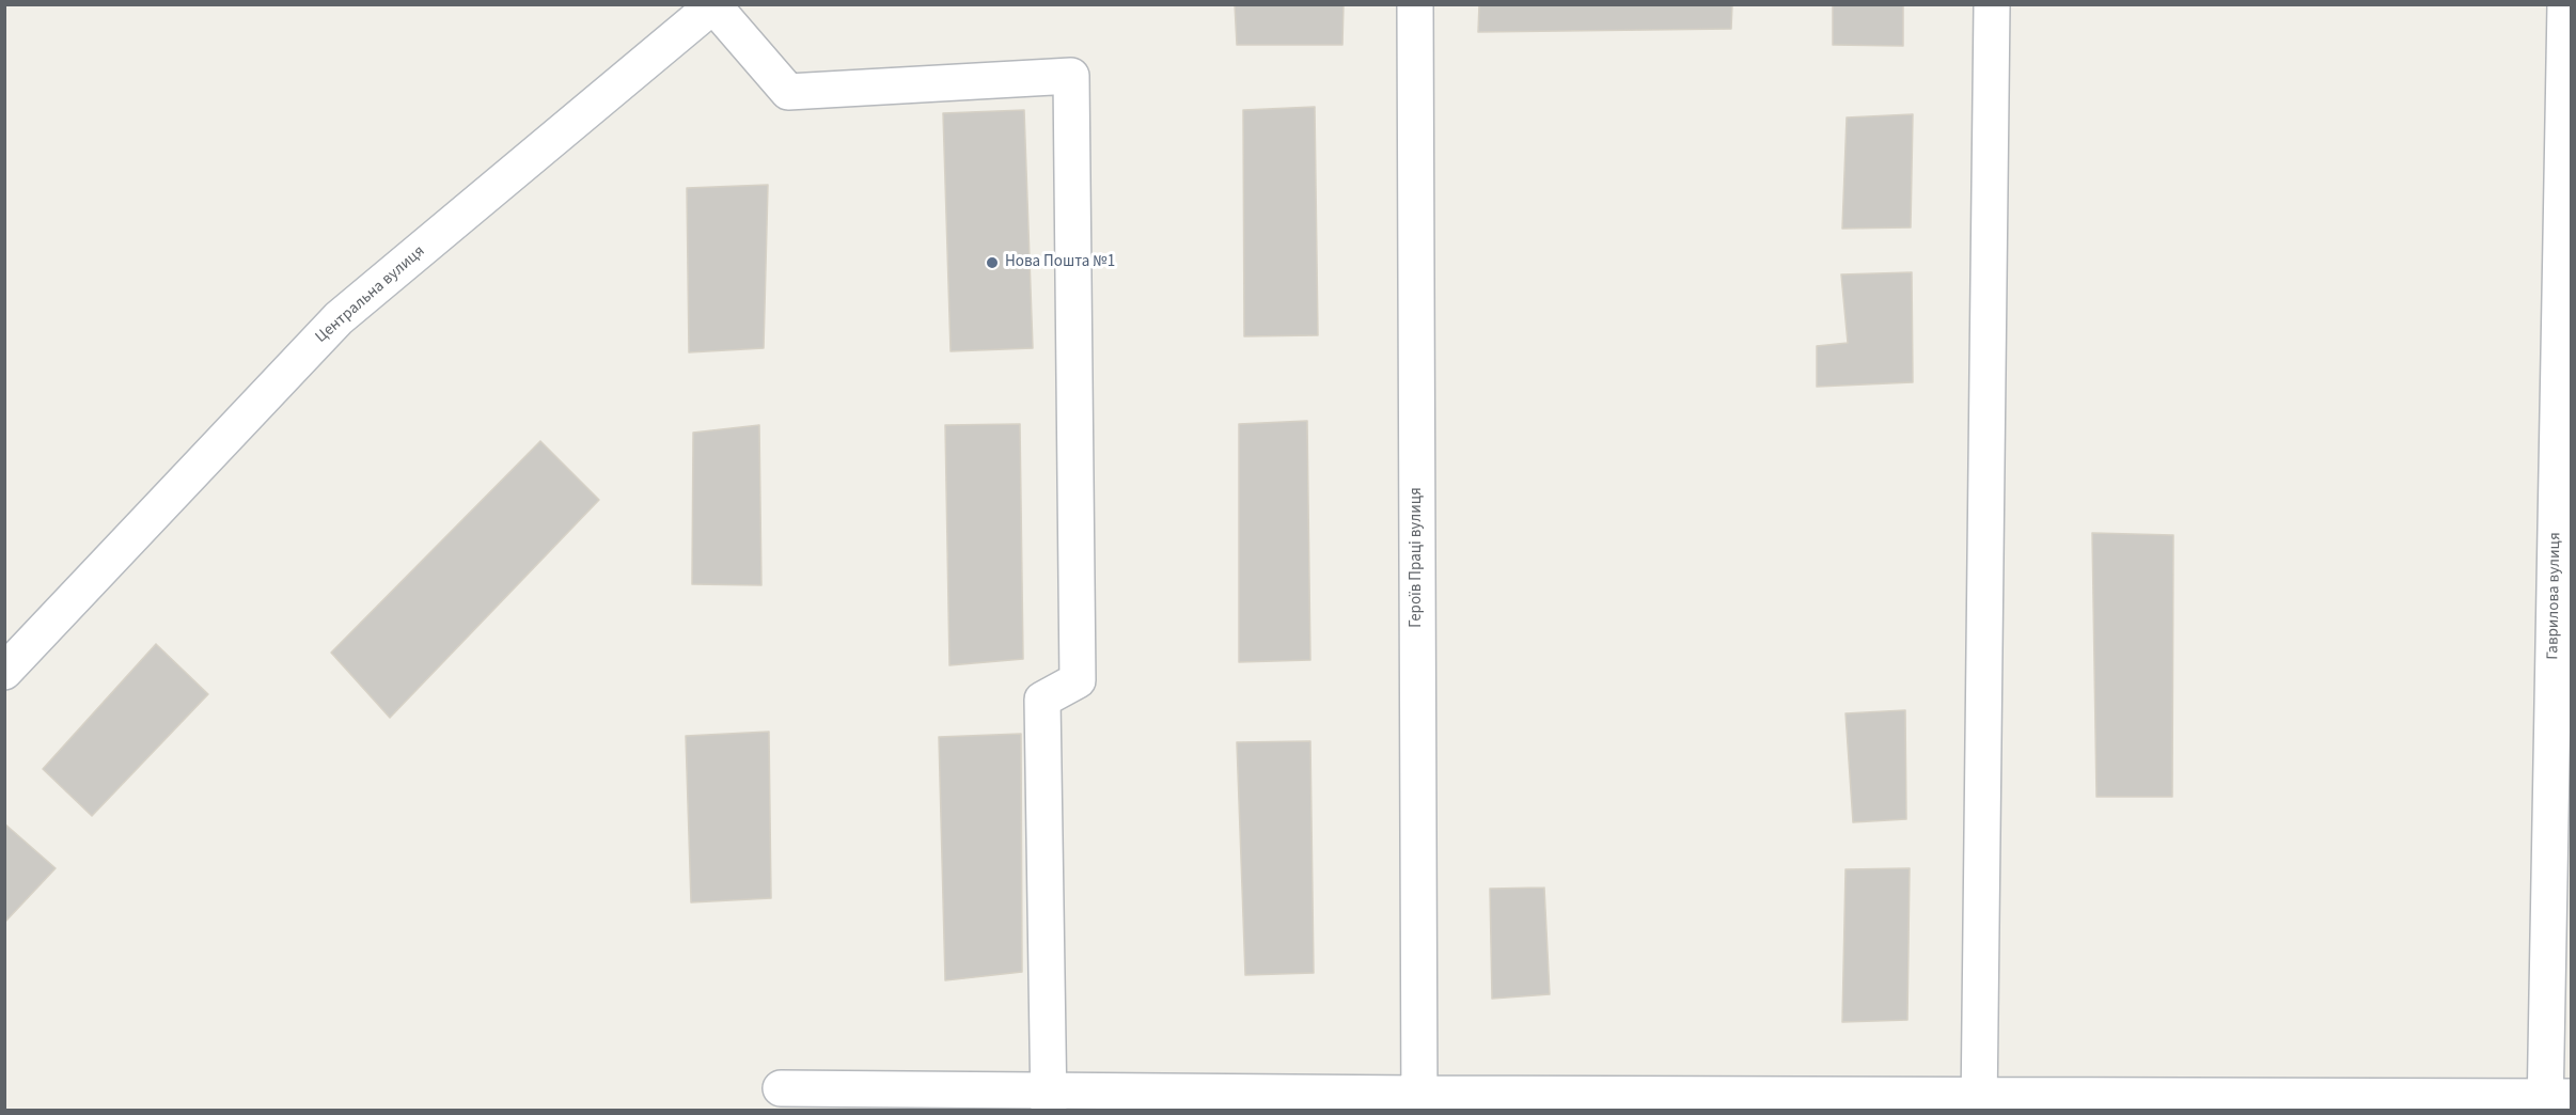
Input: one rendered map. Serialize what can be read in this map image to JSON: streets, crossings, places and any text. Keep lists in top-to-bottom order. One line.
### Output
{"streets":{"street":["Центральна вулиця","Героїв Праці вулиця","Гаврилова вулиця"]},"places":["Нова Пошта №1"]}
